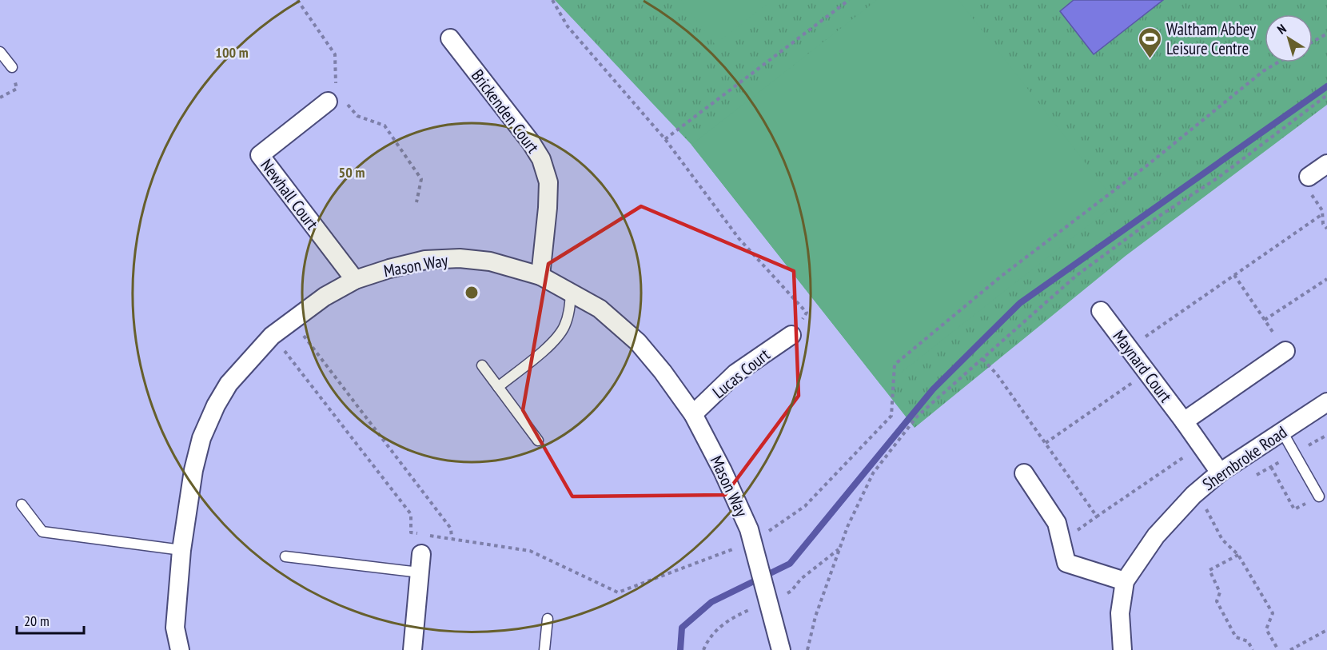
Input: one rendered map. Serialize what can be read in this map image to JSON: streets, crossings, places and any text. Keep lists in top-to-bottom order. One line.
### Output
{"streets":{"street":["Brickenden Court","Newhall Court","Mason Way","Maynard Court","Lucas Court","Shernbroke Road"]},"crossings":[["Brickenden Court","Mason Way"],["Newhall Court","Mason Way"],["Mason Way","Lucas Court"],["Maynard Court","Shernbroke Road"]],"places":{"sports":["Waltham Abbey Leisure Centre"]},"scale_bar":"20 m","north":"top left","rings":["100 m","50 m"]}
